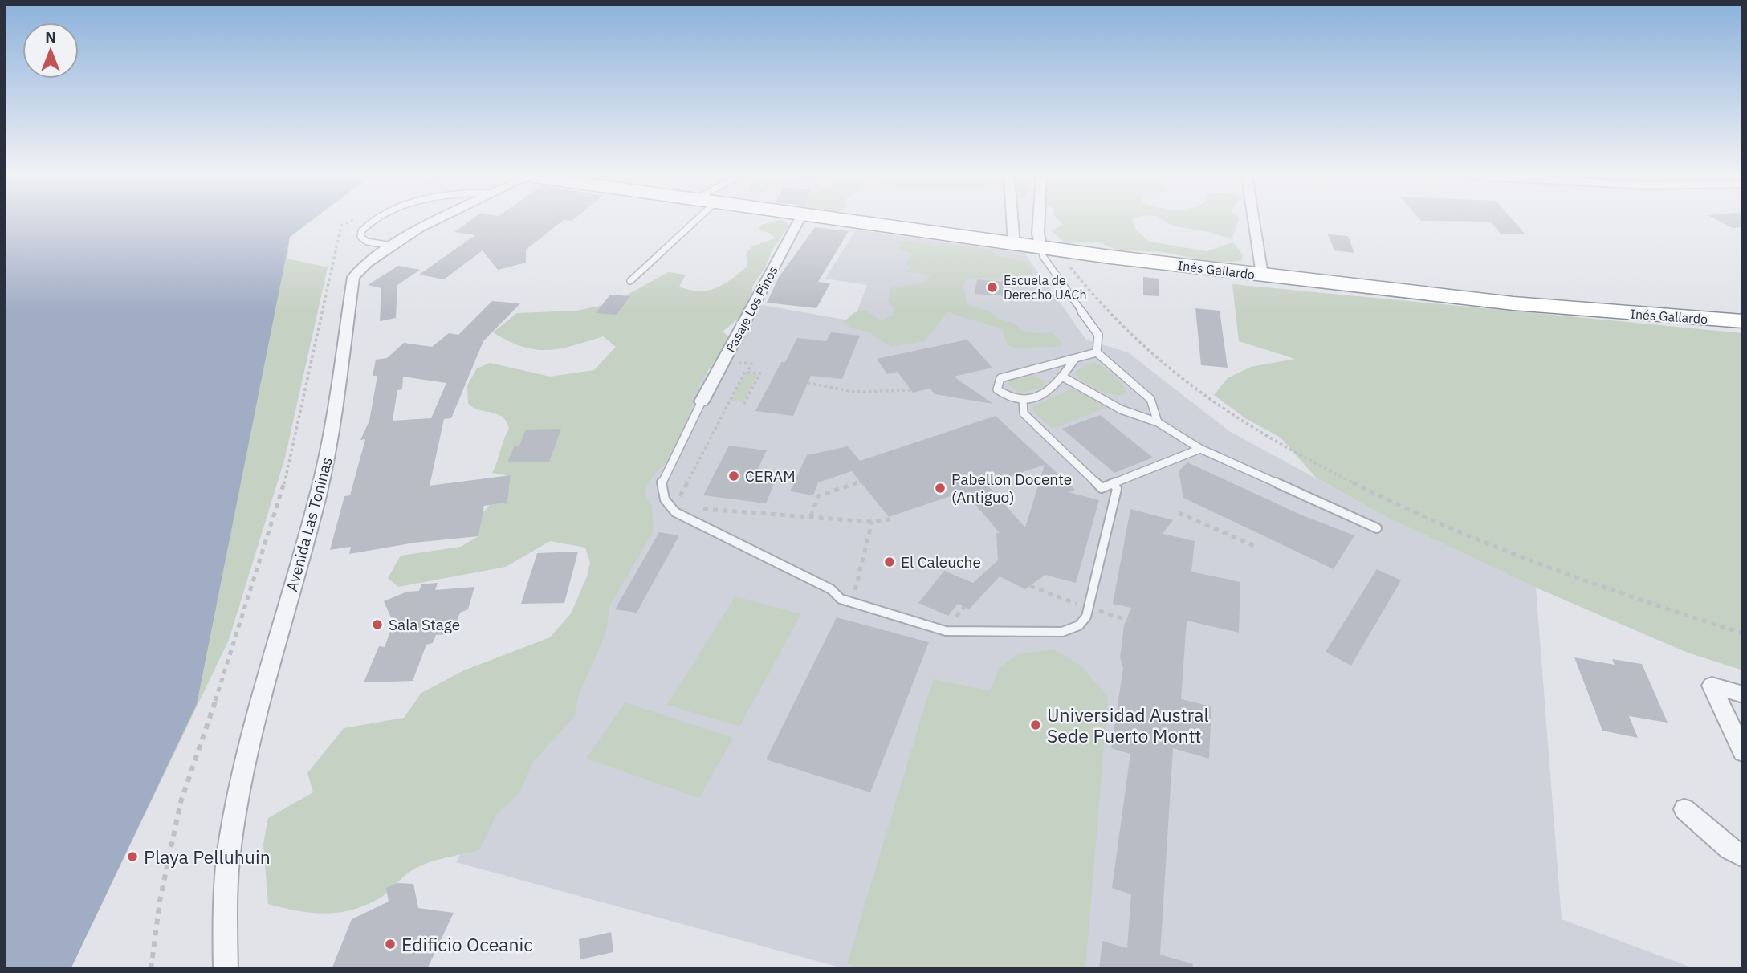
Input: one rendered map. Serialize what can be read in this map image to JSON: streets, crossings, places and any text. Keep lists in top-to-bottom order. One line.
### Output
{"streets":{"highway":["Inés Gallardo"],"street":["Pasaje Los Pinos","Avenida Las Toninas"]},"places":["Escuela de Derecho UACh","CERAM","Pabellon Docente (Antiguo)","El Caleuche","Sala Stage","Universidad Austral Sede Puerto Montt","Playa Pelluhuin","Edificio Oceanic"],"north":"top"}
